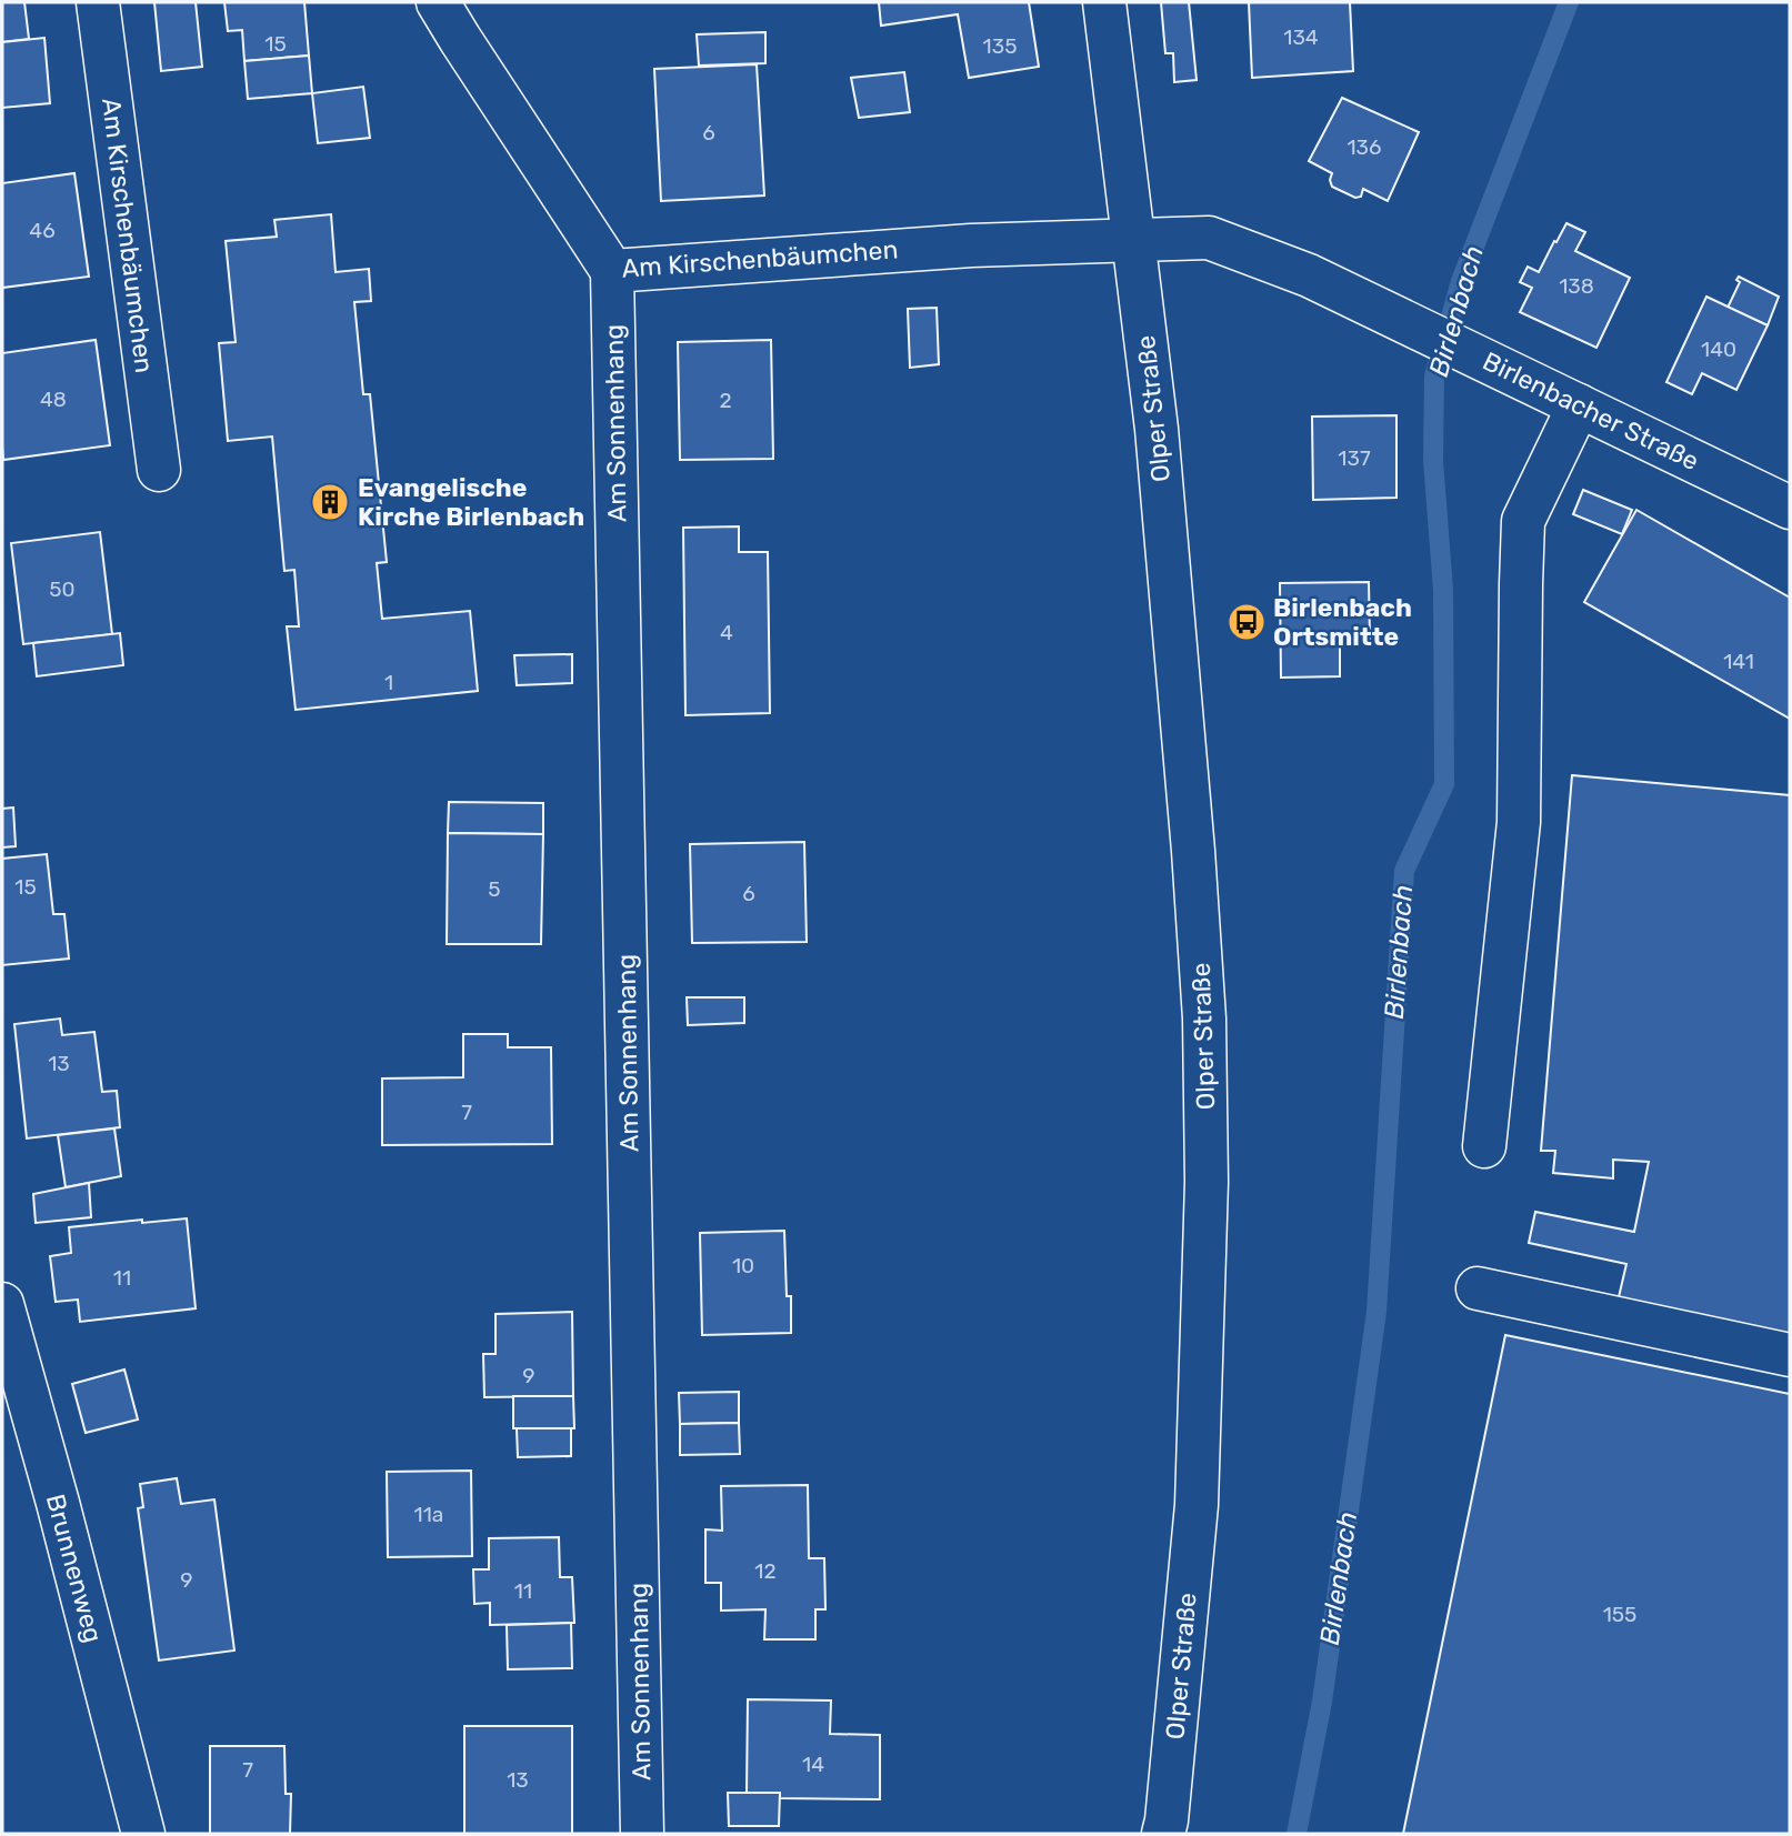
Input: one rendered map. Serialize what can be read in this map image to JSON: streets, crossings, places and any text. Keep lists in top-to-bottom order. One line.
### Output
{"streets":{"street":["Am Kirschenbäumchen","Olper Straße","Birlenbacher Straße","Am Sonnenhang","Brunnenweg"]},"crossings":[["Am Kirschenbäumchen","Olper Straße"],["Am Kirschenbäumchen","Birlenbacher Straße"],["Am Kirschenbäumchen","Am Sonnenhang"],["Olper Straße","Birlenbacher Straße"]],"water":["Birlenbach"],"places":{"building":["Evangelische Kirche Birlenbach"],"bus stop":["Birlenbach Ortsmitte"]},"house_numbers":["134","15","135","6","136","46","138","140","48","2","137","50","4","141","1","15","5","6","13","7","10","11","9","11a","12","9","11","155","14","7","13"]}
